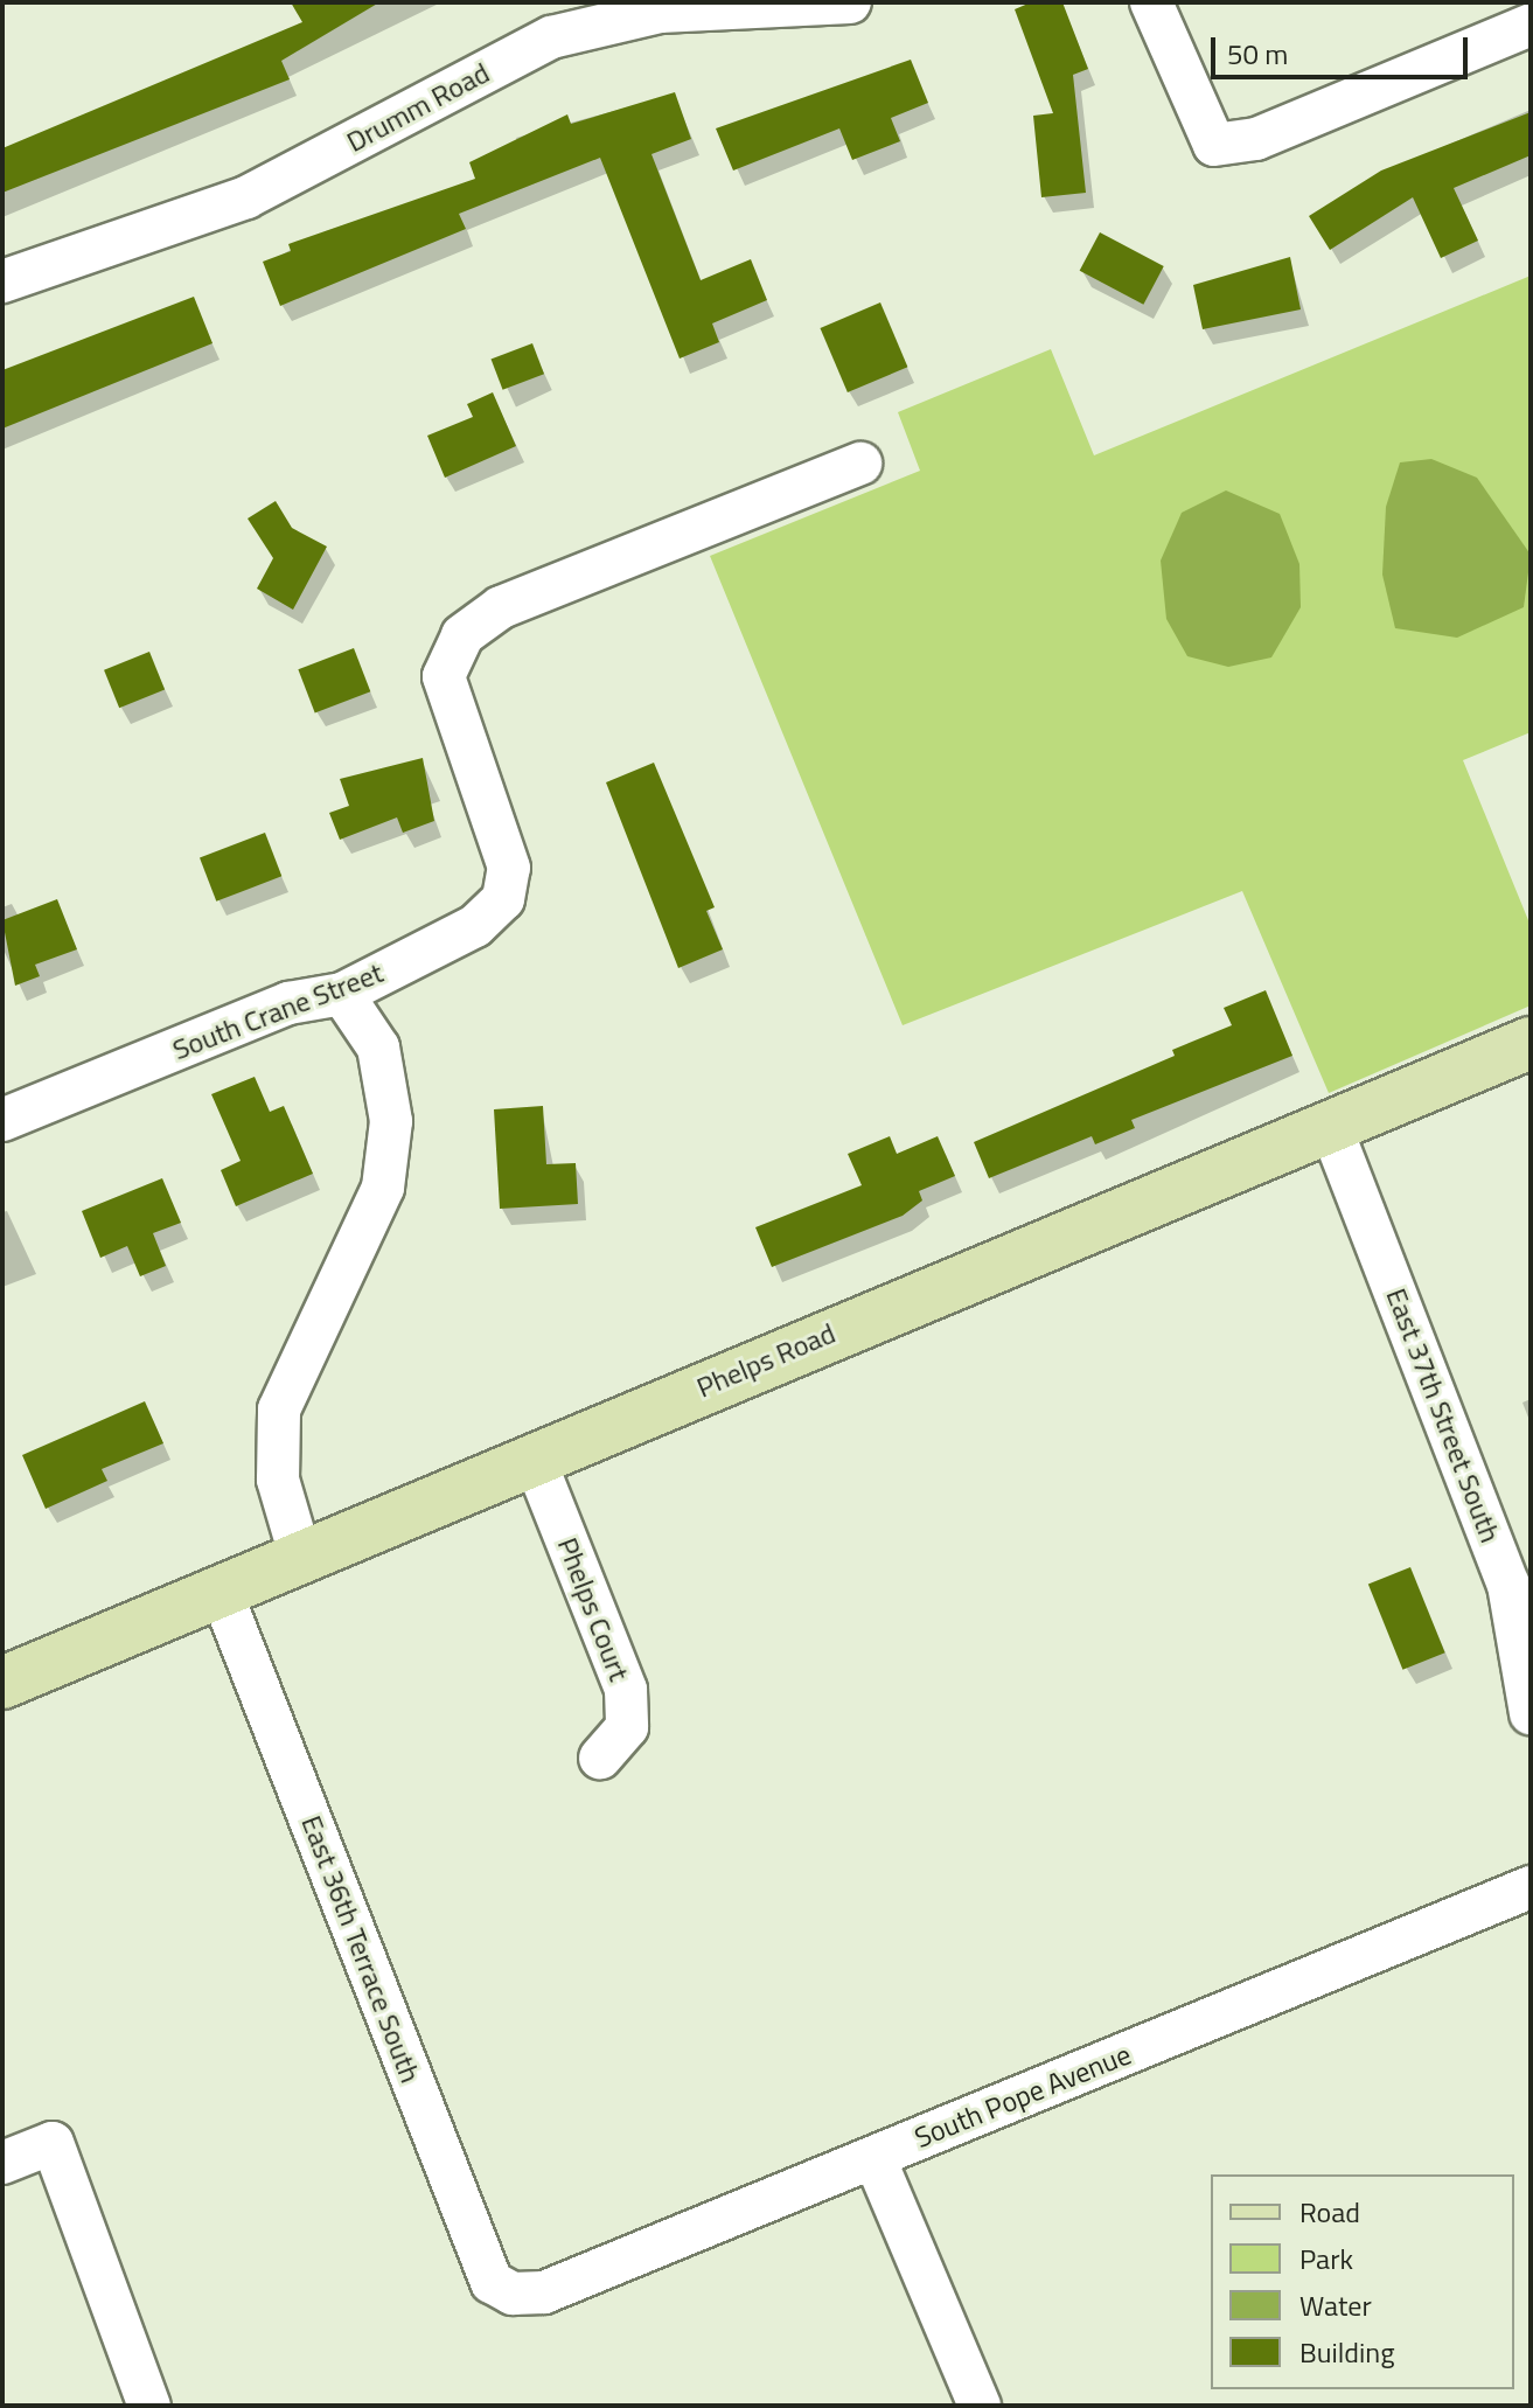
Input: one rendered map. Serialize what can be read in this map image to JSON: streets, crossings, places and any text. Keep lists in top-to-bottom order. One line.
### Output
{"streets":{"street":["Drumm Road","South Crane Street","Phelps Road","East 37th Street South","Phelps Court","East 36th Terrace South","South Pope Avenue"]},"crossings":[["Phelps Road","East 37th Street South"],["Phelps Road","Phelps Court"],["Phelps Road","East 36th Terrace South"],["East 36th Terrace South","South Pope Avenue"]],"legend":["Road","Park","Water","Building"],"scale_bar":"50 m"}
